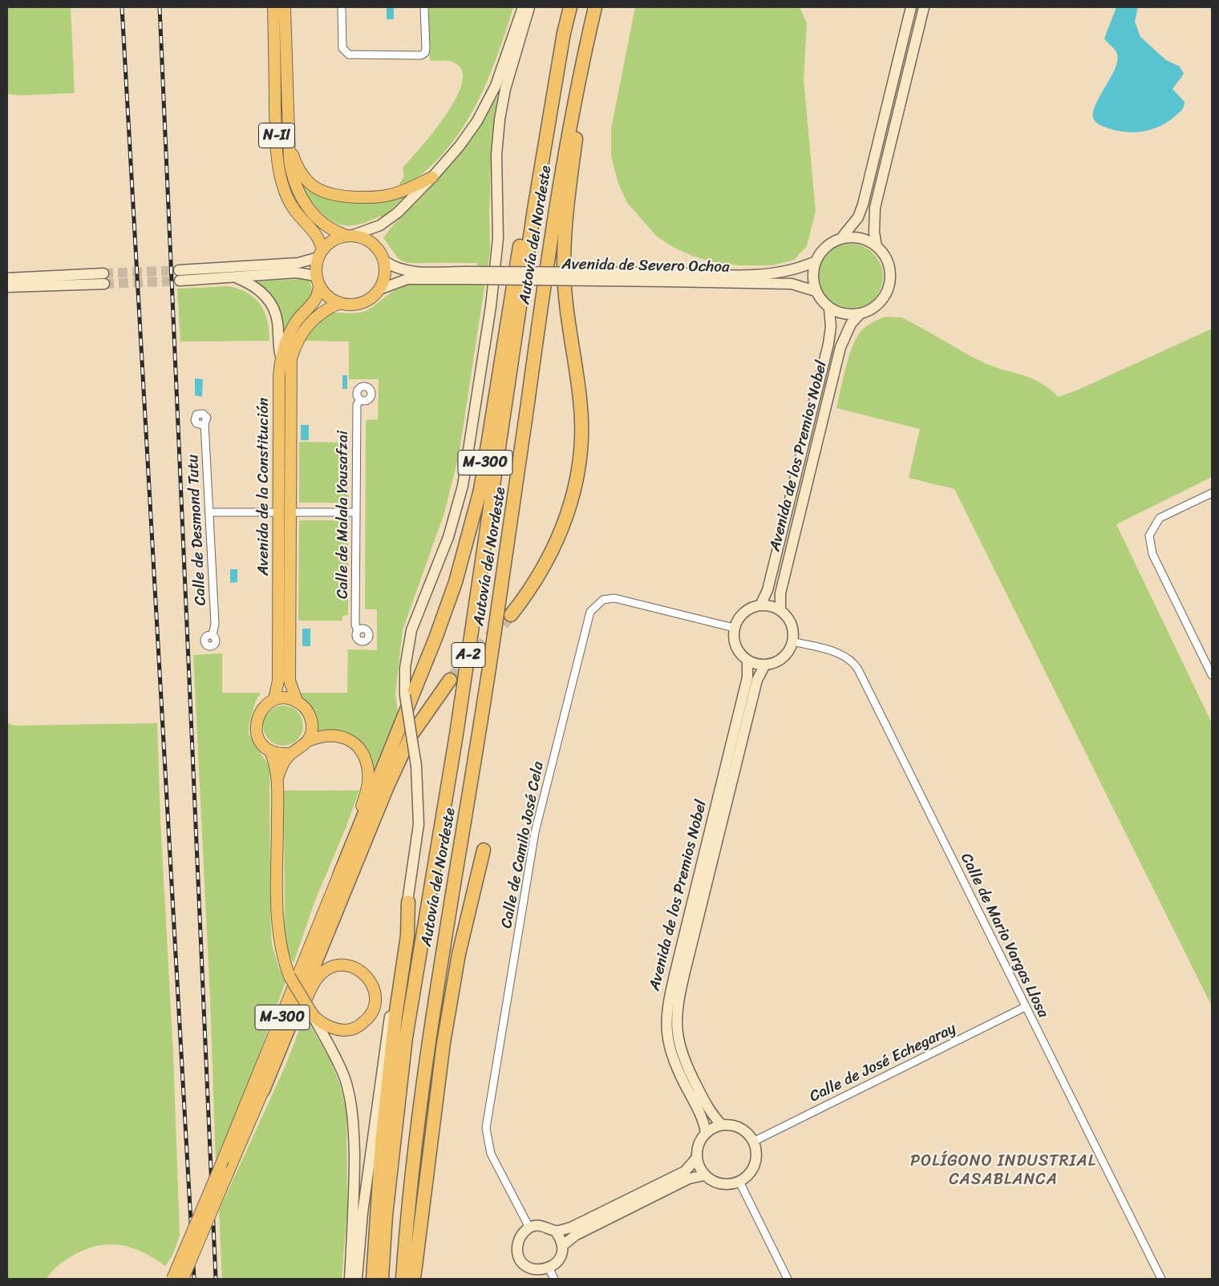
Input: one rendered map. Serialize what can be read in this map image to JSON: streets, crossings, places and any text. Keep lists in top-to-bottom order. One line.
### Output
{"streets":{"highway":["Autovía del Nordeste","M-300","A-2"],"main road":["N-II","Avenida de la Constitución"],"street":["Avenida de Severo Ochoa","Avenida de los Premios Nobel","Calle de Malala Yousafzai","Calle de Desmond Tutu","Calle de Camilo José Cela","Calle de Mario Vargas Llosa","Calle de José Echegaray"]},"crossings":[["N-II","Avenida de Severo Ochoa"],["N-II","Avenida de la Constitución"],["Autovía del Nordeste","M-300"],["Avenida de Severo Ochoa","Avenida de los Premios Nobel"],["Avenida de Severo Ochoa","Avenida de la Constitución"],["Avenida de los Premios Nobel","Calle de Camilo José Cela"],["Avenida de los Premios Nobel","Calle de Mario Vargas Llosa"],["Avenida de los Premios Nobel","Calle de José Echegaray"],["Calle de Camilo José Cela","Calle de Mario Vargas Llosa"],["Calle de Mario Vargas Llosa","Calle de José Echegaray"]],"districts":["POLÍGONO INDUSTRIAL CASABLANCA"]}
